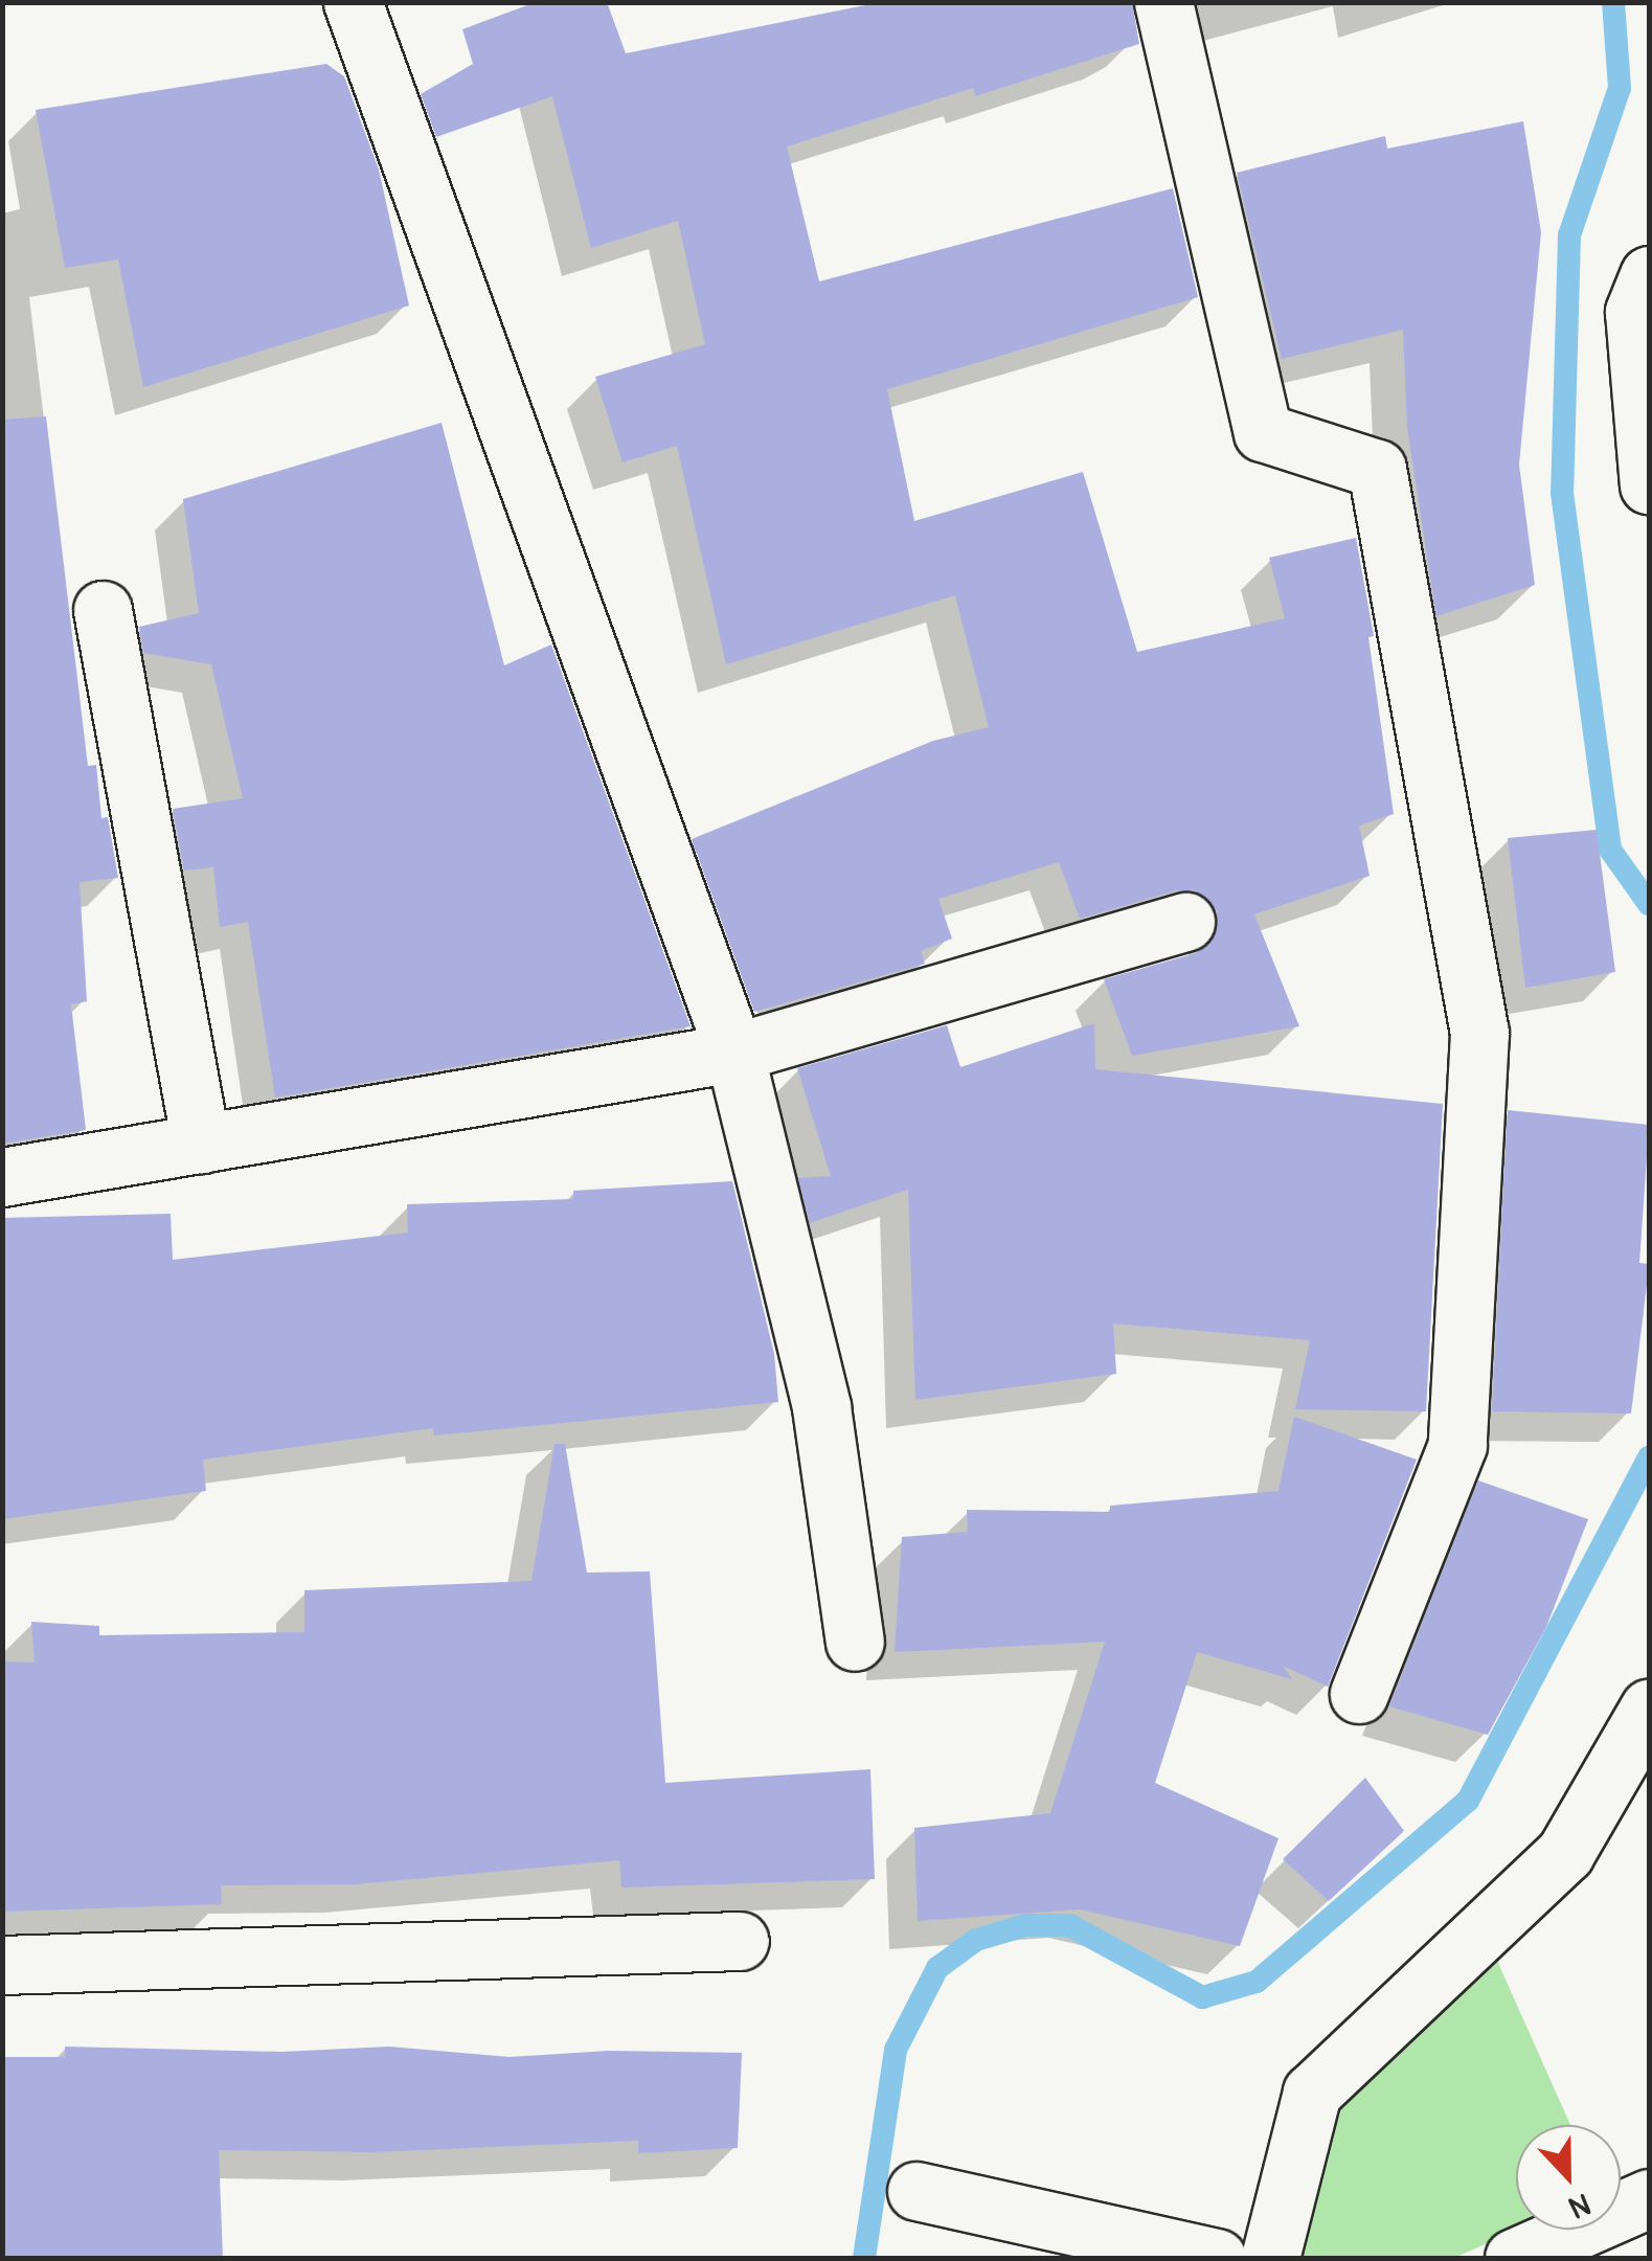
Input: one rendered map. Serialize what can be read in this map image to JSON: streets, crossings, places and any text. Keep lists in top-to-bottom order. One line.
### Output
{"north":"bottom"}
